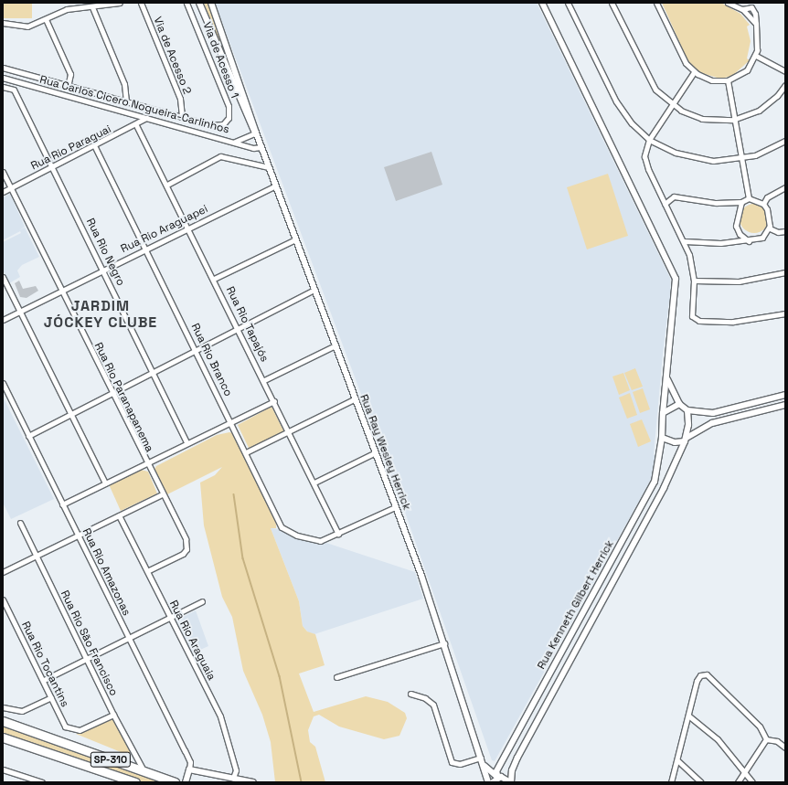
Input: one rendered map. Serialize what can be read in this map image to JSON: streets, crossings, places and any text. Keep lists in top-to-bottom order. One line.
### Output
{"streets":{"highway":["SP-310"],"street":["Via de Acesso 2","Via de Acesso 1","Rua Carlos Cicero Nogueira-Carlinhos","Rua Rio Paraguai","Rua Rio Araguapei","Rua Rio Negro","Rua Rio Tapajós","Rua Rio Branco","Rua Rio Paranapanema","Rua Ray Wesley Herrick","Rua Rio Amazonas","Rua Kenneth Gilbert Herrick","Rua Rio Araguaia","Rua Rio São Francisco","Rua Rio Tocantins"]},"crossings":[["Via de Acesso 2","Via de Acesso 1"],["Rua Carlos Cicero Nogueira-Carlinhos","Rua Rio Paraguai"],["Rua Carlos Cicero Nogueira-Carlinhos","Rua Ray Wesley Herrick"],["Rua Rio Paraguai","Rua Rio Negro"],["Rua Rio Paraguai","Rua Rio Tapajós"],["Rua Rio Paraguai","Rua Rio Branco"],["Rua Rio Paraguai","Rua Rio Paranapanema"],["Rua Rio Araguapei","Rua Rio Negro"],["Rua Rio Araguapei","Rua Rio Tapajós"],["Rua Rio Araguapei","Rua Rio Branco"],["Rua Rio Araguapei","Rua Rio Paranapanema"],["Rua Rio Araguapei","Rua Ray Wesley Herrick"],["Rua Rio Tapajós","Rua Rio Branco"],["Rua Rio Branco","Rua Ray Wesley Herrick"],["Rua Rio Paranapanema","Rua Rio Araguaia"],["Rua Rio São Francisco","Rua Rio Tocantins"],["Rua Rio São Francisco","SP-310"]],"districts":["JARDIM JÓCKEY CLUBE"]}
